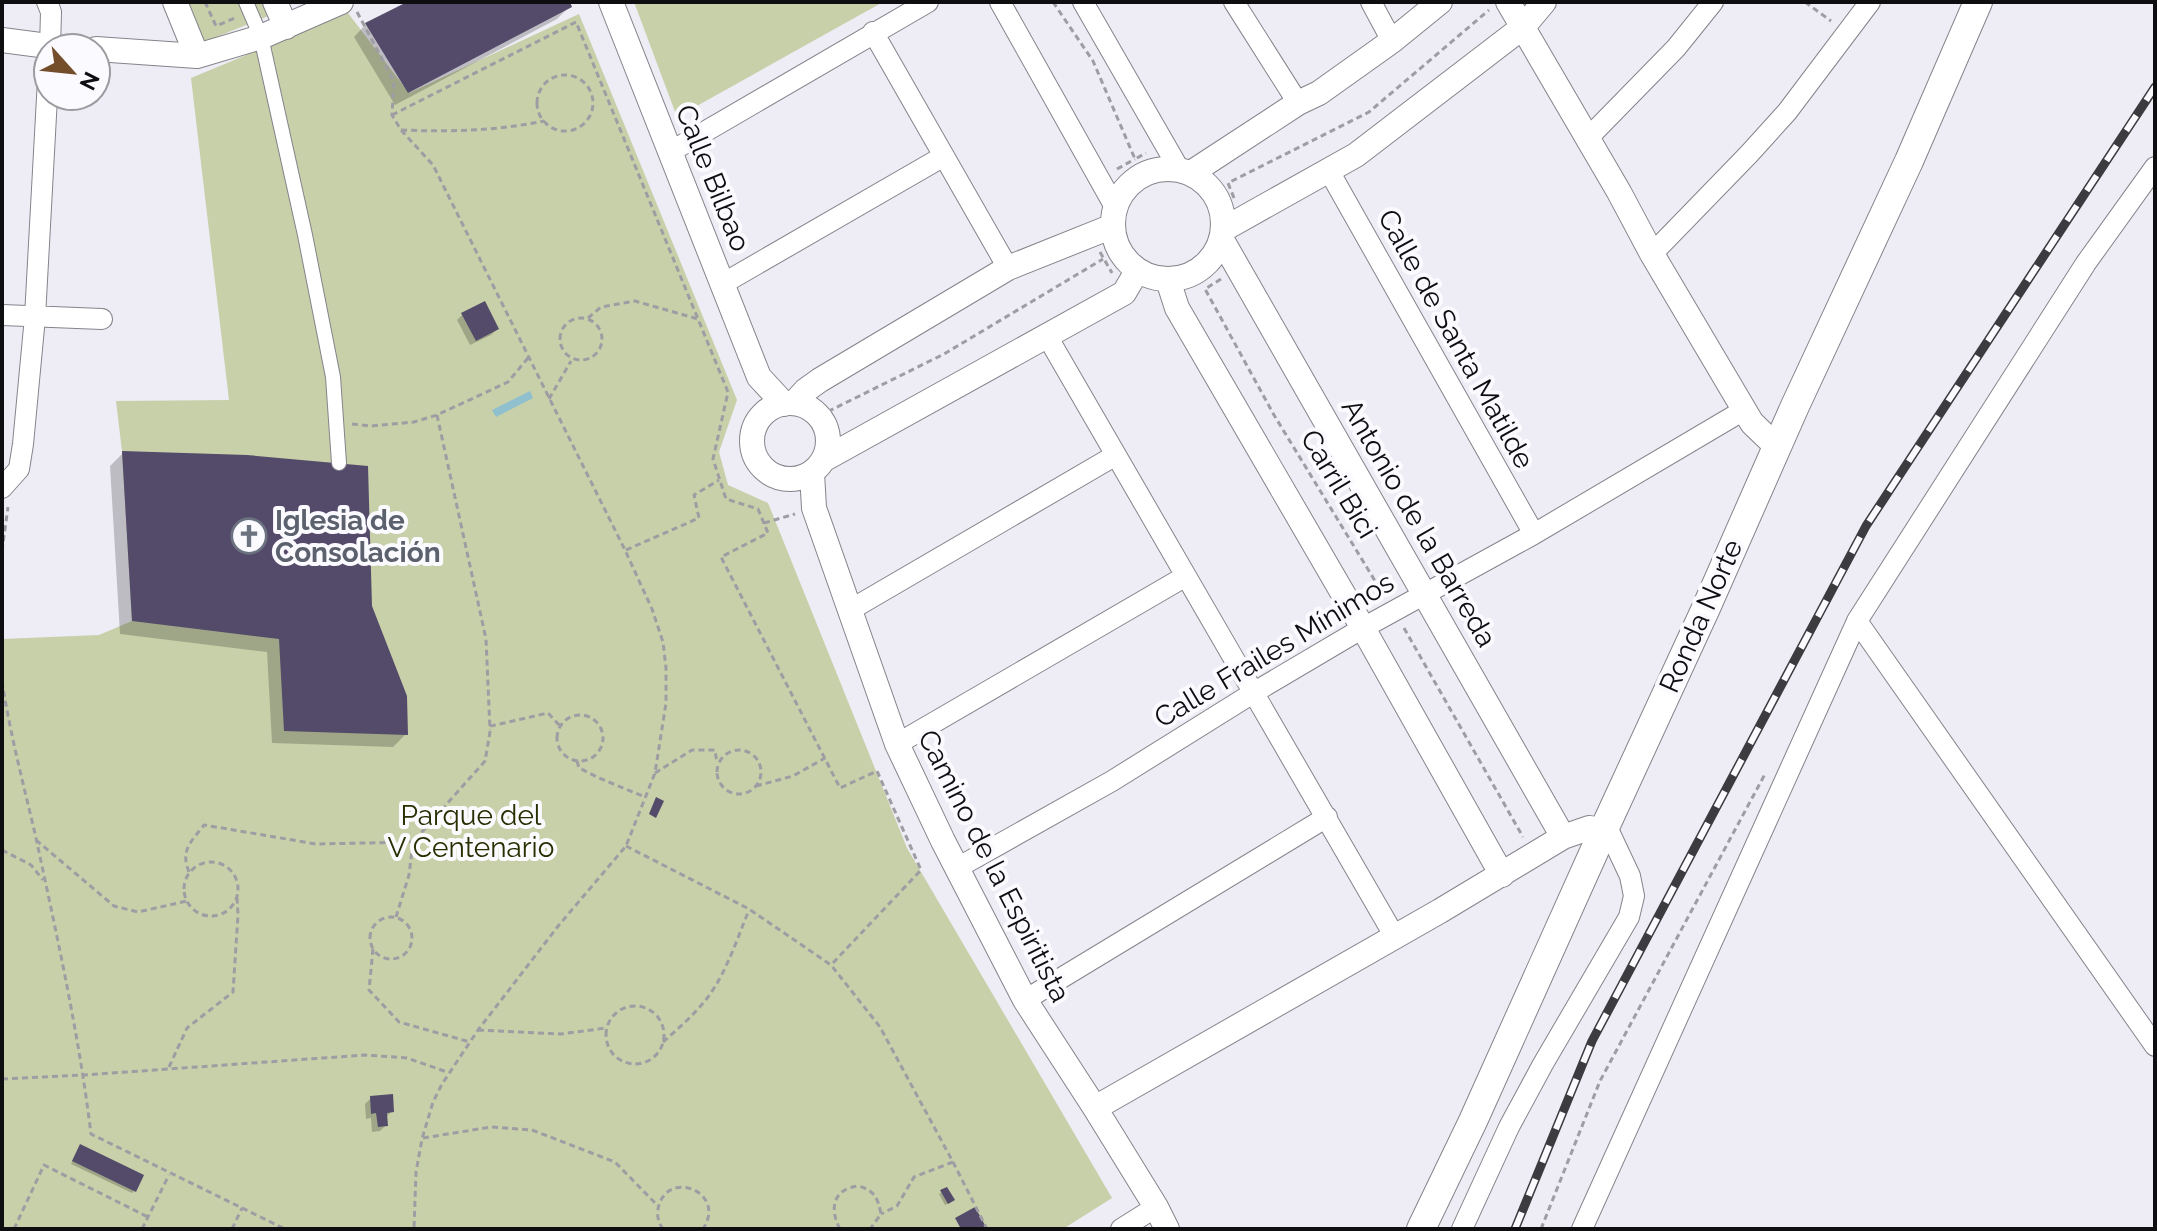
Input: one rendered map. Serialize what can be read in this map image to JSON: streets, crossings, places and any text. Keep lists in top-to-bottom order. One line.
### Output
{"streets":{"main road":["Ronda Norte"],"street":["Calle Bilbao","Calle de Santa Matilde","Antonio de la Barreda","Calle Frailes Mínimos","Camino de la Espiritista"],"path":["Carril Bici"]},"crossings":[["Calle Bilbao","Camino de la Espiritista"],["Calle de Santa Matilde","Calle Frailes Mínimos"],["Carril Bici","Antonio de la Barreda"],["Carril Bici","Calle Frailes Mínimos"],["Antonio de la Barreda","Calle Frailes Mínimos"],["Calle Frailes Mínimos","Camino de la Espiritista"]],"parks":["Parque del V Centenario"],"places":{"church":["Iglesia de Consolación"]},"north":"bottom right"}
